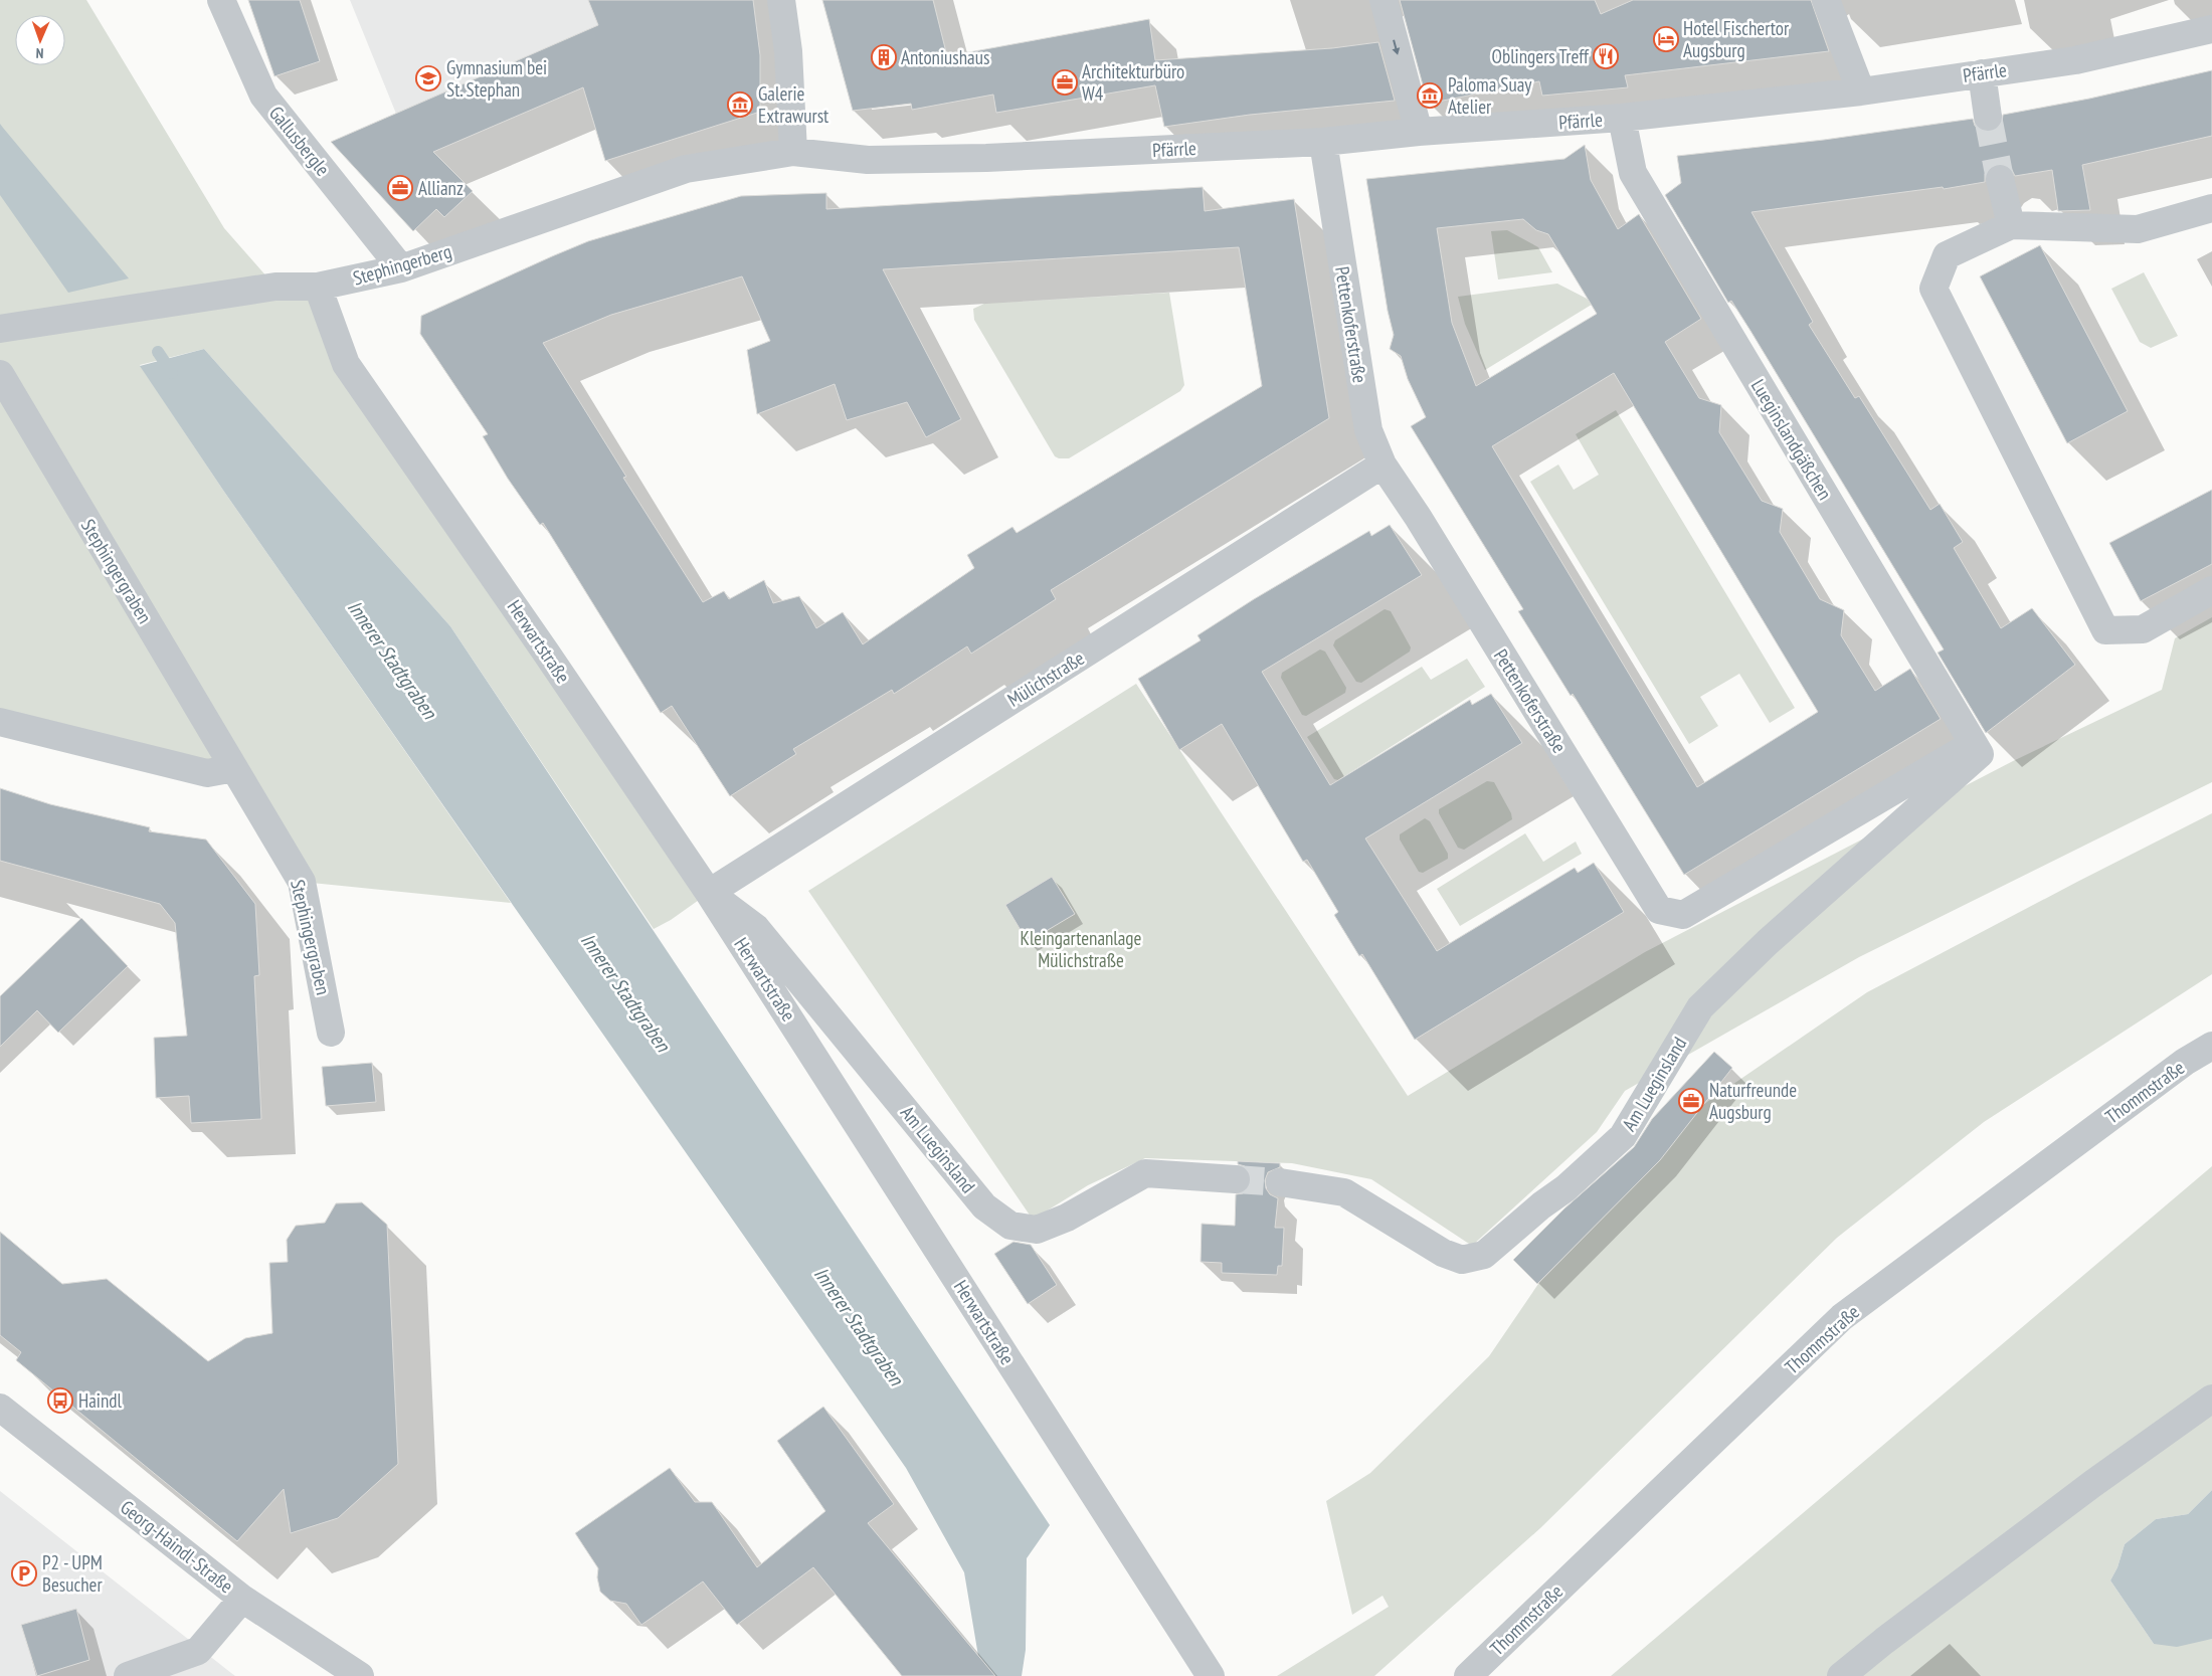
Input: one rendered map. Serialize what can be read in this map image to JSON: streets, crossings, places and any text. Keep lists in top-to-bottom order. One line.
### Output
{"streets":{"street":["Pfärrle","Gallusbergle","Stephingerberg","Pettenkoferstraße","Lueginslandgäßchen","Stephingergraben","Herwartstraße","Mülichstraße","Am Lueginsland","Thommstraße","Georg-Haindl-Straße"]},"crossings":[["Pfärrle","Stephingerberg"],["Pfärrle","Pettenkoferstraße"],["Pfärrle","Lueginslandgäßchen"],["Gallusbergle","Stephingerberg"],["Stephingerberg","Herwartstraße"],["Pettenkoferstraße","Lueginslandgäßchen"],["Pettenkoferstraße","Mülichstraße"],["Pettenkoferstraße","Am Lueginsland"],["Lueginslandgäßchen","Am Lueginsland"],["Herwartstraße","Mülichstraße"],["Herwartstraße","Am Lueginsland"],["Mülichstraße","Am Lueginsland"]],"water":["Innerer Stadtgraben"],"parks":["Kleingartenanlage Mülichstraße"],"places":{"hotel":["Hotel Fischertor Augsburg"],"restaurant":["Oblingers Treff"],"building":["Antoniushaus"],"school or university":["Gymnasium bei St. Stephan"],"office":["Architekturbüro W4","Allianz","Naturfreunde Augsburg"],"museum":["Paloma Suay Atelier","Galerie Extrawurst"],"bus stop":["Haindl"],"parking":["P2 - UPM Besucher"]},"north":"bottom"}
